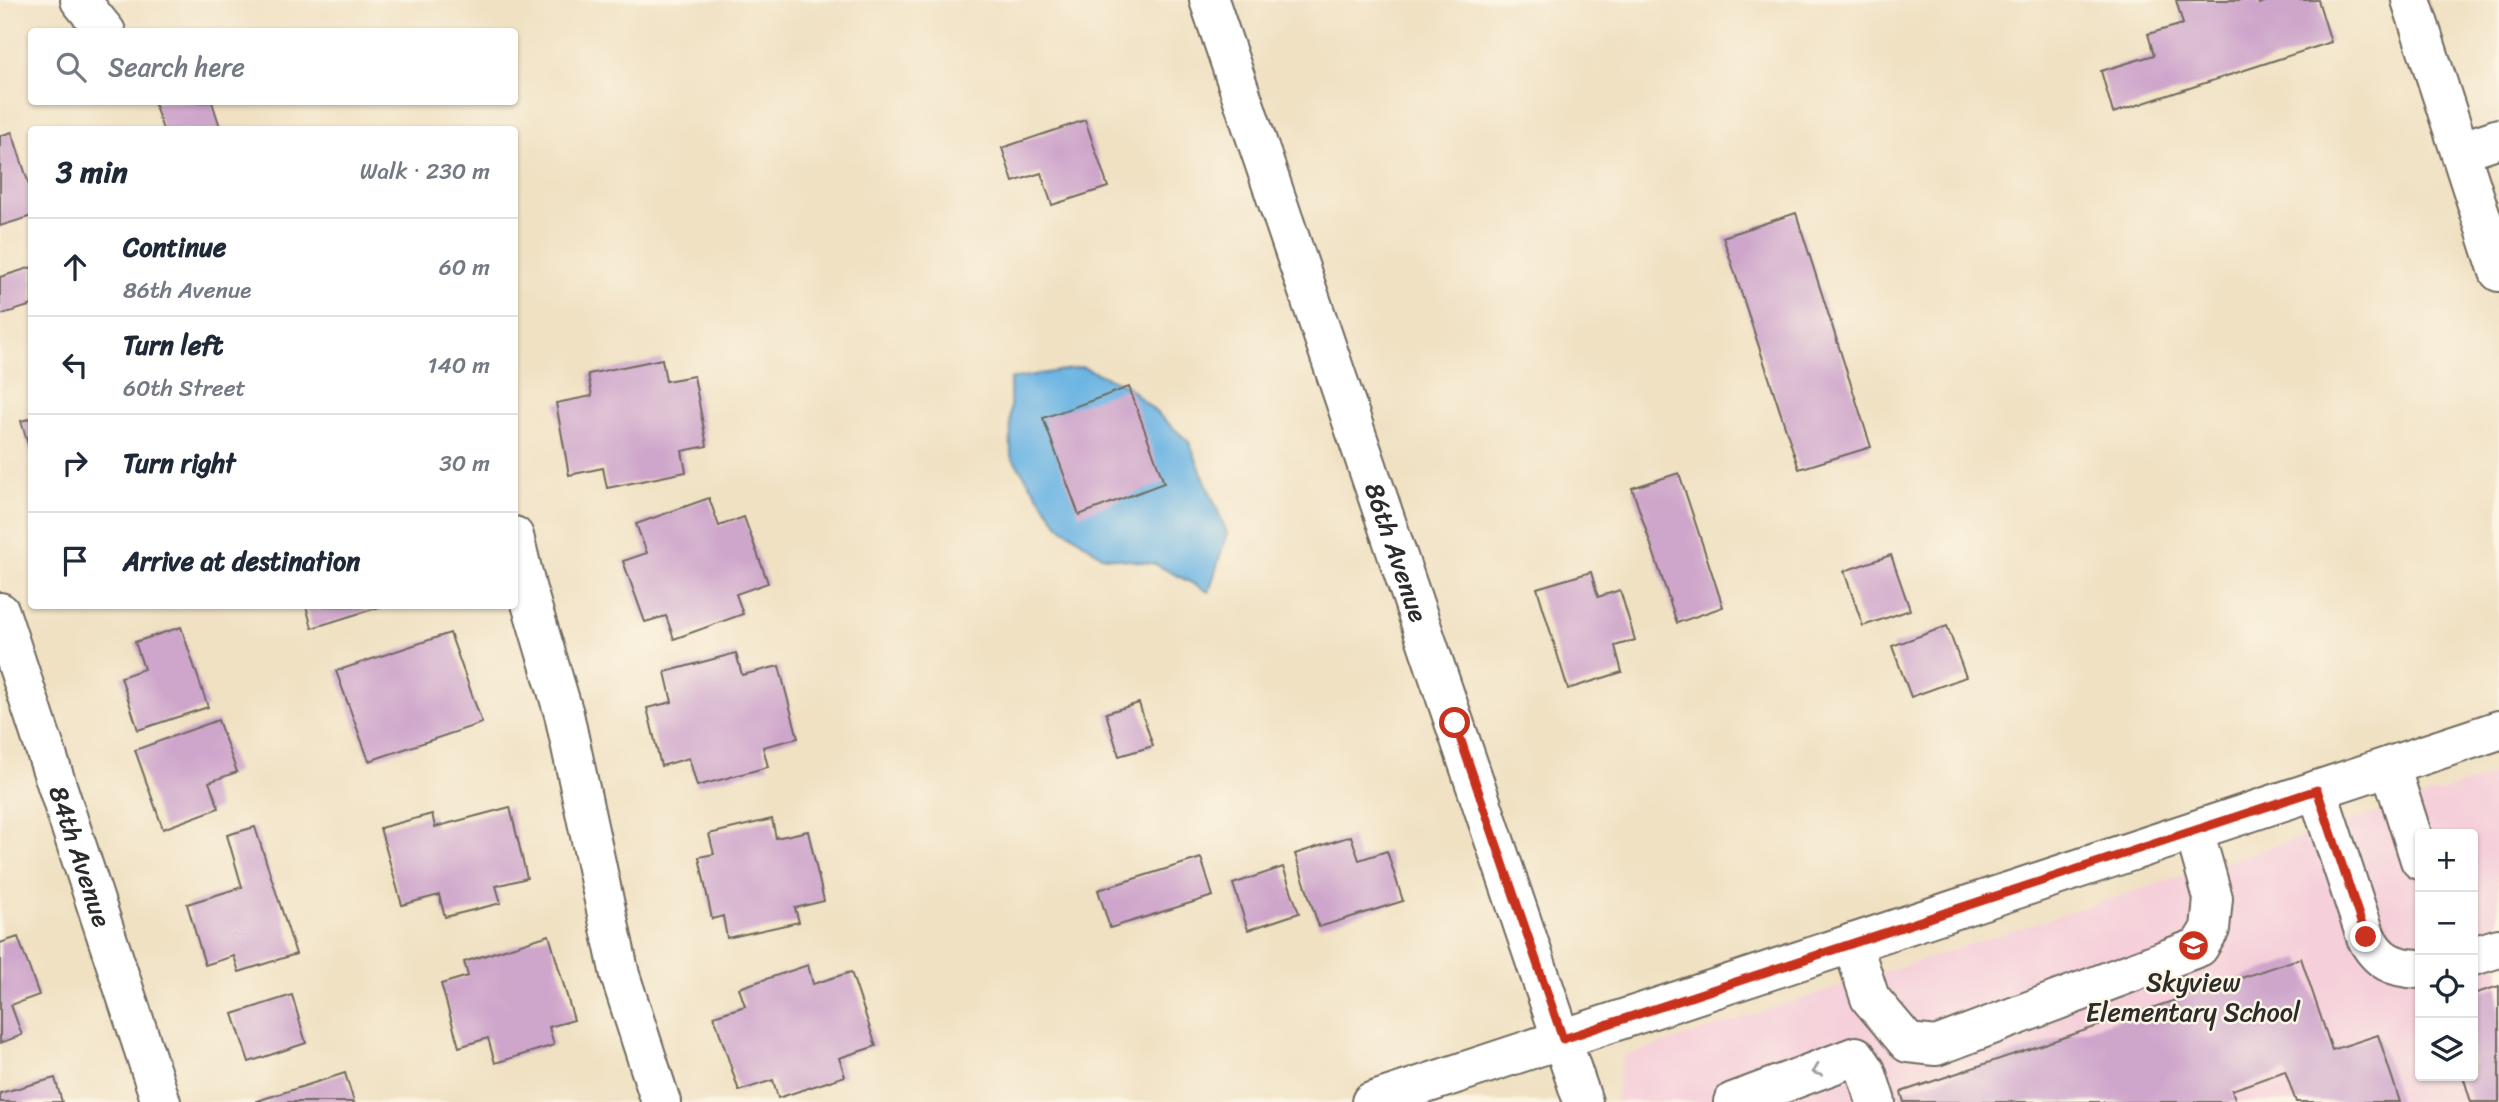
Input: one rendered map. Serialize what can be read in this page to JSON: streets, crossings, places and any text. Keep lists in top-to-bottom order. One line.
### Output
{"streets":{"street":["86th Avenue","84th Avenue"]},"places":{"school or university":["Skyview Elementary School"]},"page":{"search":"Search here","heading":["3 min","Walk · 230 m"],"list":[["Continue","86th Avenue","60 m"],["Turn left","60th Street","140 m"],["Turn right","30 m"],"Arrive at destination"],"map_buttons":["+","−"]}}
